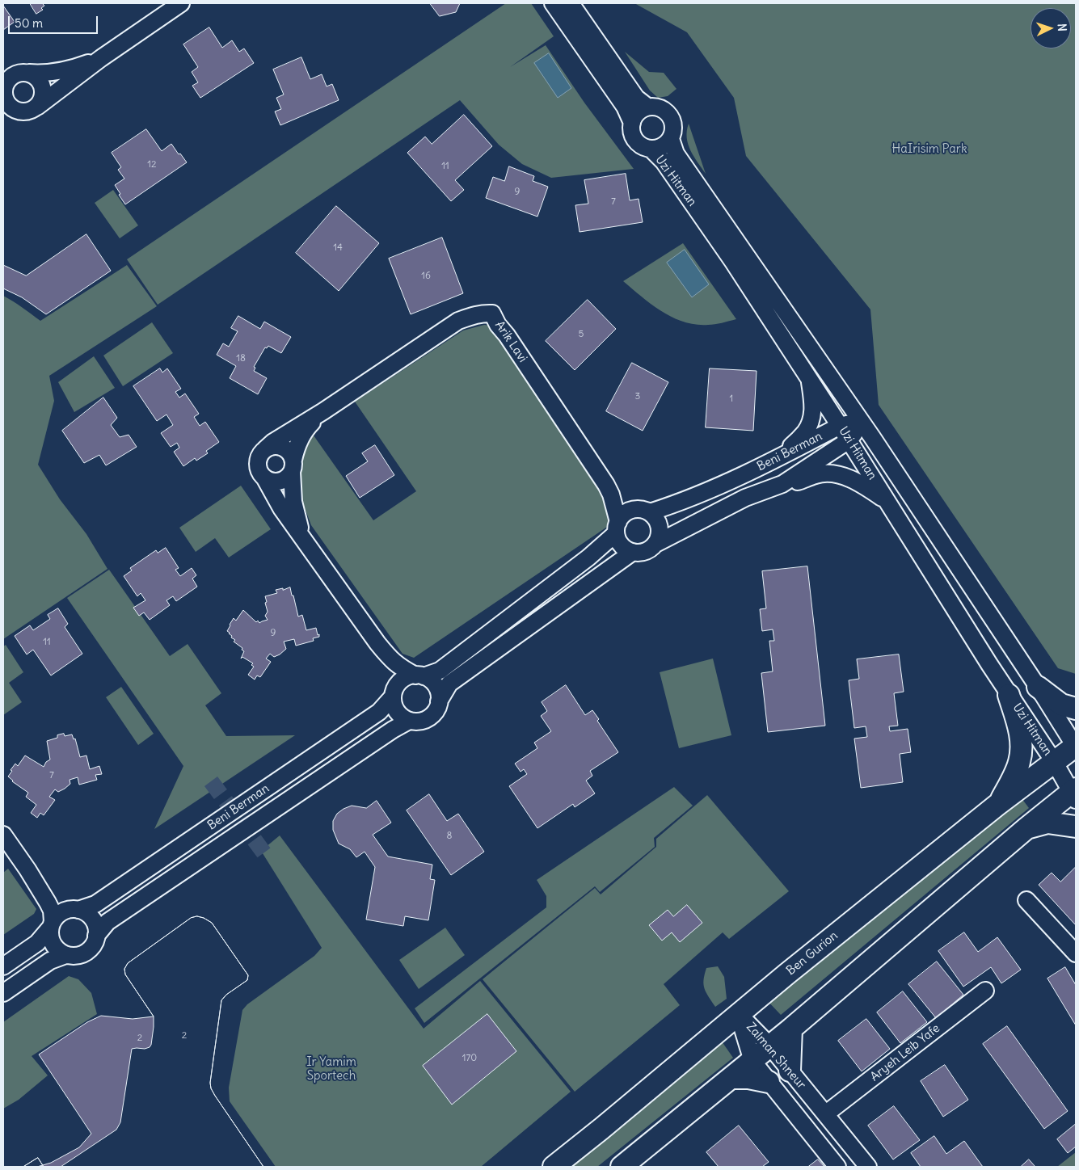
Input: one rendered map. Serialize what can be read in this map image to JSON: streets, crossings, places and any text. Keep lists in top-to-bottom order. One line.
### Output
{"streets":{"main road":["Ben Gurion"],"street":["Uzi Hitman","Arik Lavi","Beni Berman","Aryeh Leib Yafe","Zalman Shneur"]},"crossings":[["Uzi Hitman","Beni Berman"],["Uzi Hitman","Ben Gurion"],["Arik Lavi","Beni Berman"],["Ben Gurion","Zalman Shneur"],["Aryeh Leib Yafe","Zalman Shneur"]],"parks":["HaIrisim Park","Ir Yamim Sportech"],"house_numbers":["12","11","9","7","14","16","5","18","3","1","9","11","7","8","2","2","170"],"scale_bar":"50 m","north":"right"}
